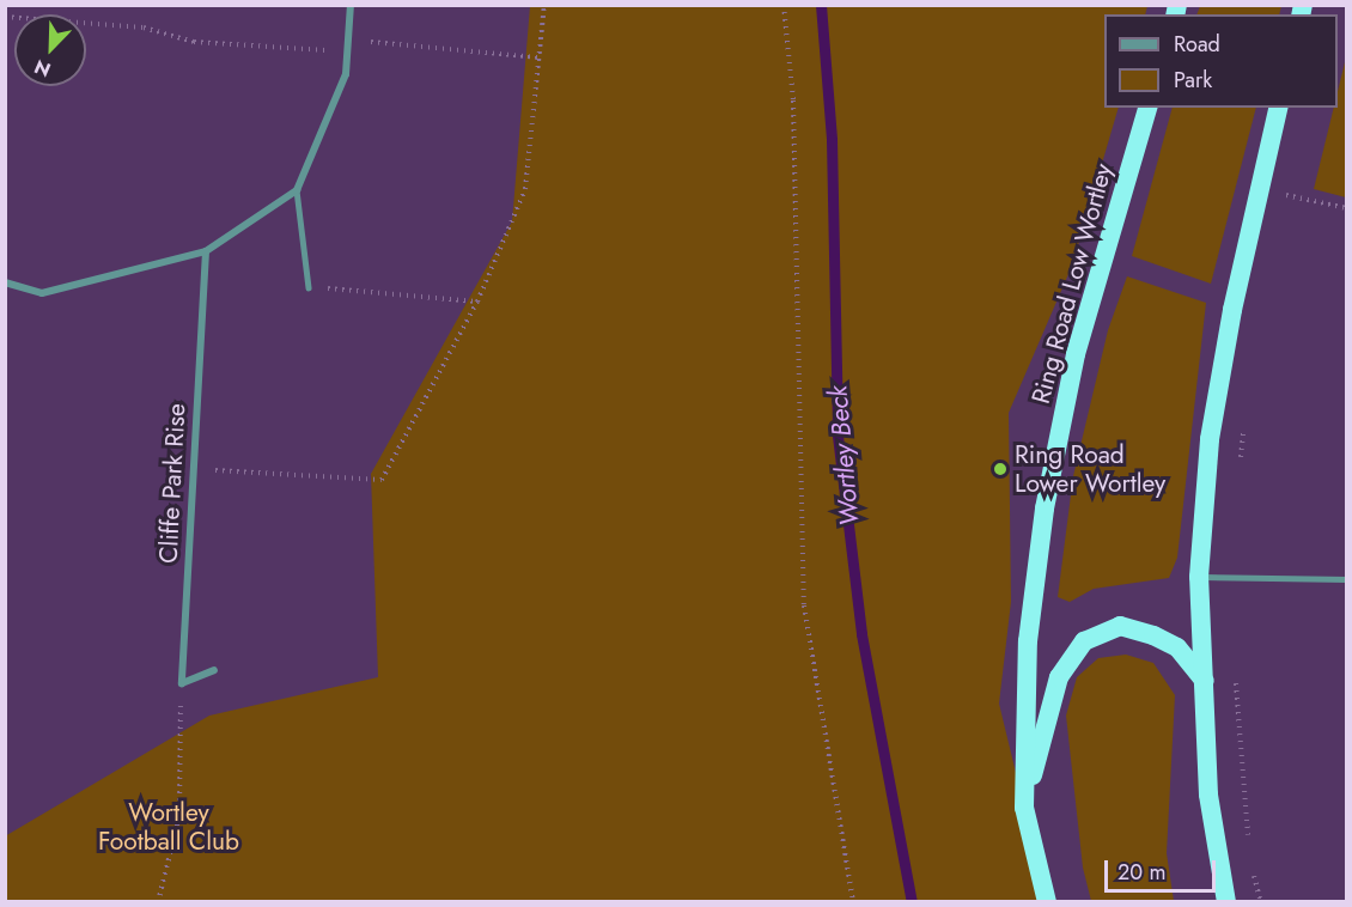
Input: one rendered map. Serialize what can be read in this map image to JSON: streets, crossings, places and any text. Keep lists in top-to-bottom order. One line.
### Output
{"streets":{"highway":["Ring Road Low Wortley"],"street":["Cliffe Park Rise"]},"water":["Wortley Beck"],"parks":["Wortley Football Club"],"places":["Ring Road Lower Wortley"],"legend":["Road","Park"],"scale_bar":"20 m","north":"bottom left"}
